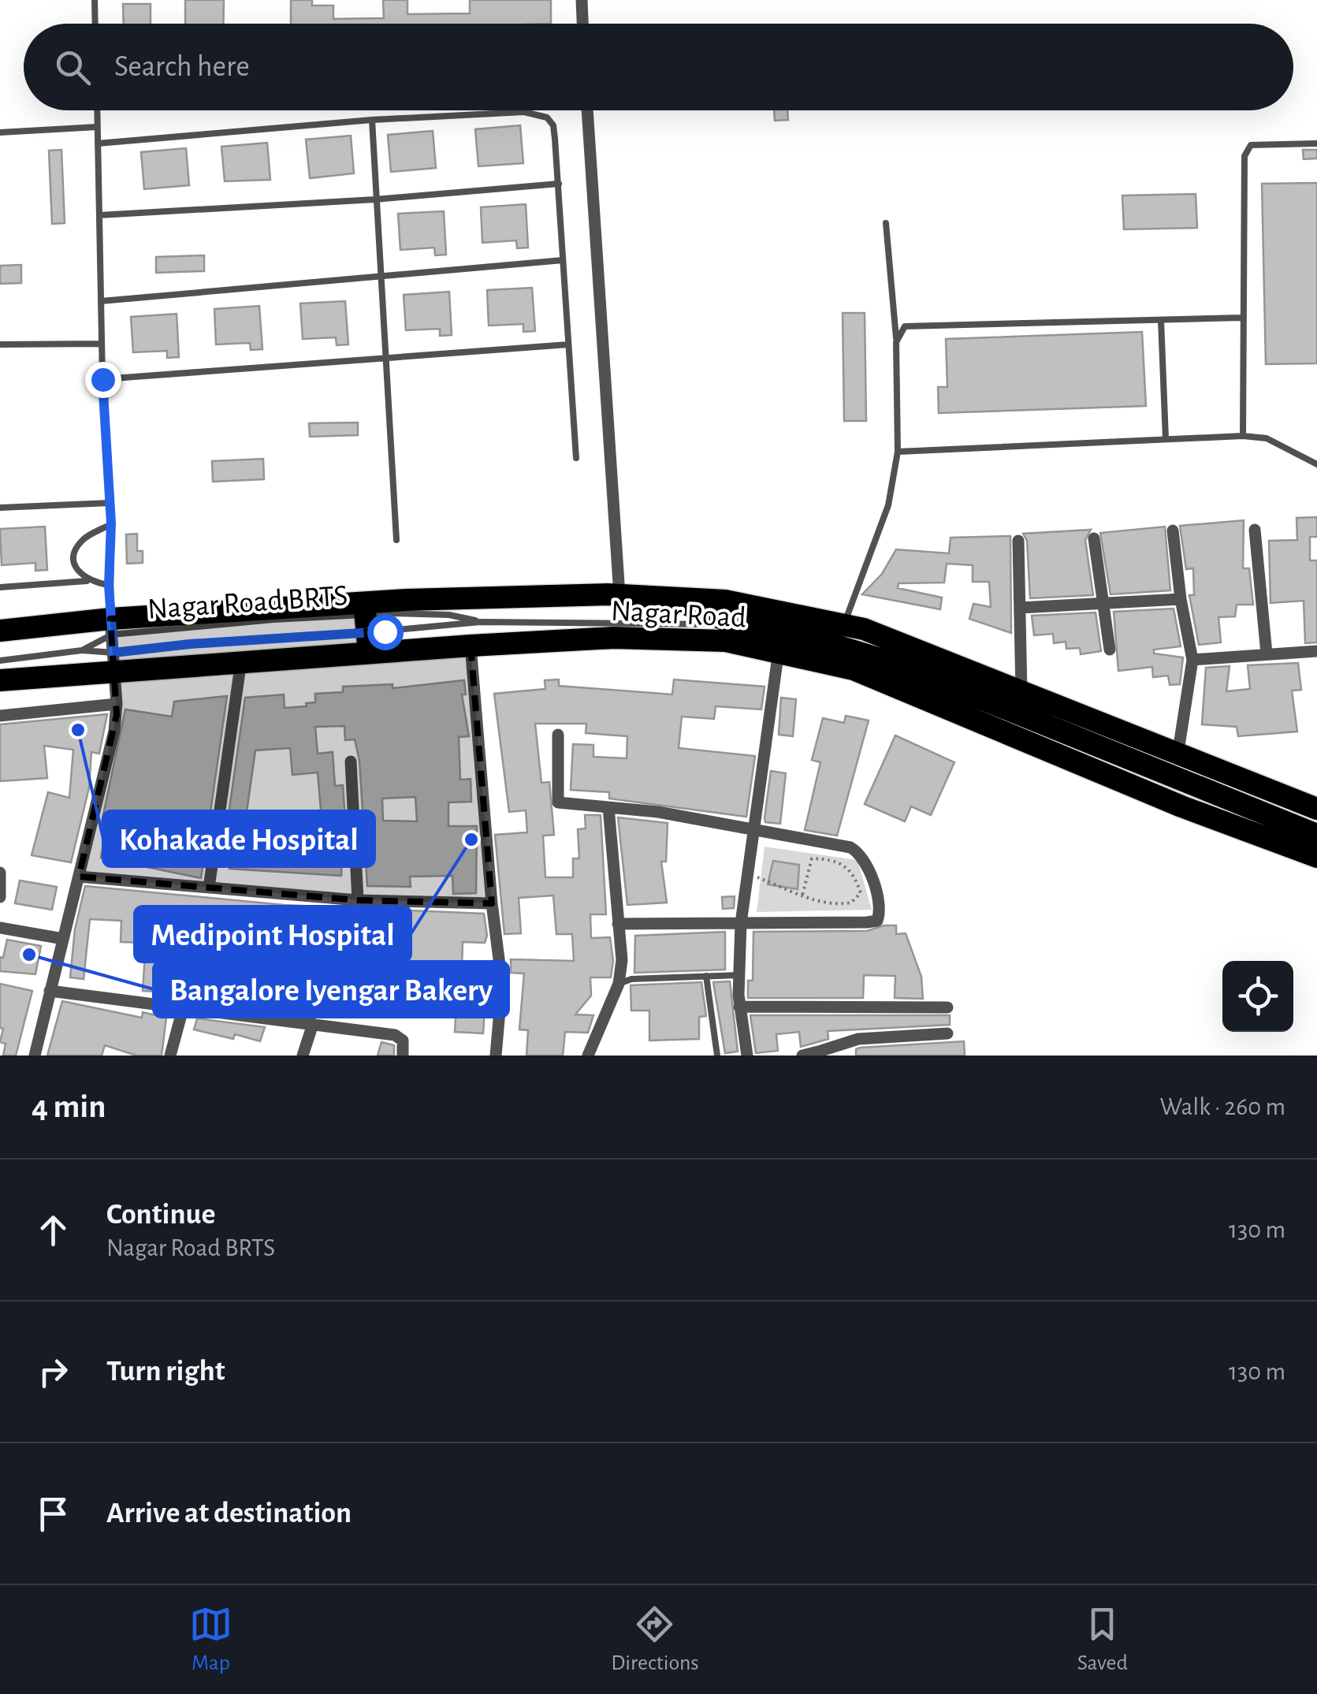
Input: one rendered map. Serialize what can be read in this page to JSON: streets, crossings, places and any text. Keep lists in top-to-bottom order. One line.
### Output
{"streets":{"highway":["Nagar Road"],"lane":["Nagar Road BRTS"]},"crossings":[["Nagar Road BRTS","Nagar Road"]],"places":["Kohakade Hospital","Medipoint Hospital","Bangalore Iyengar Bakery"],"page":{"search":"Search here","heading":["4 min","Walk · 260 m"],"list":[["Continue","Nagar Road BRTS","130 m"],["Turn right","130 m"],"Arrive at destination"],"nav":["Map","Directions","Saved"]}}
